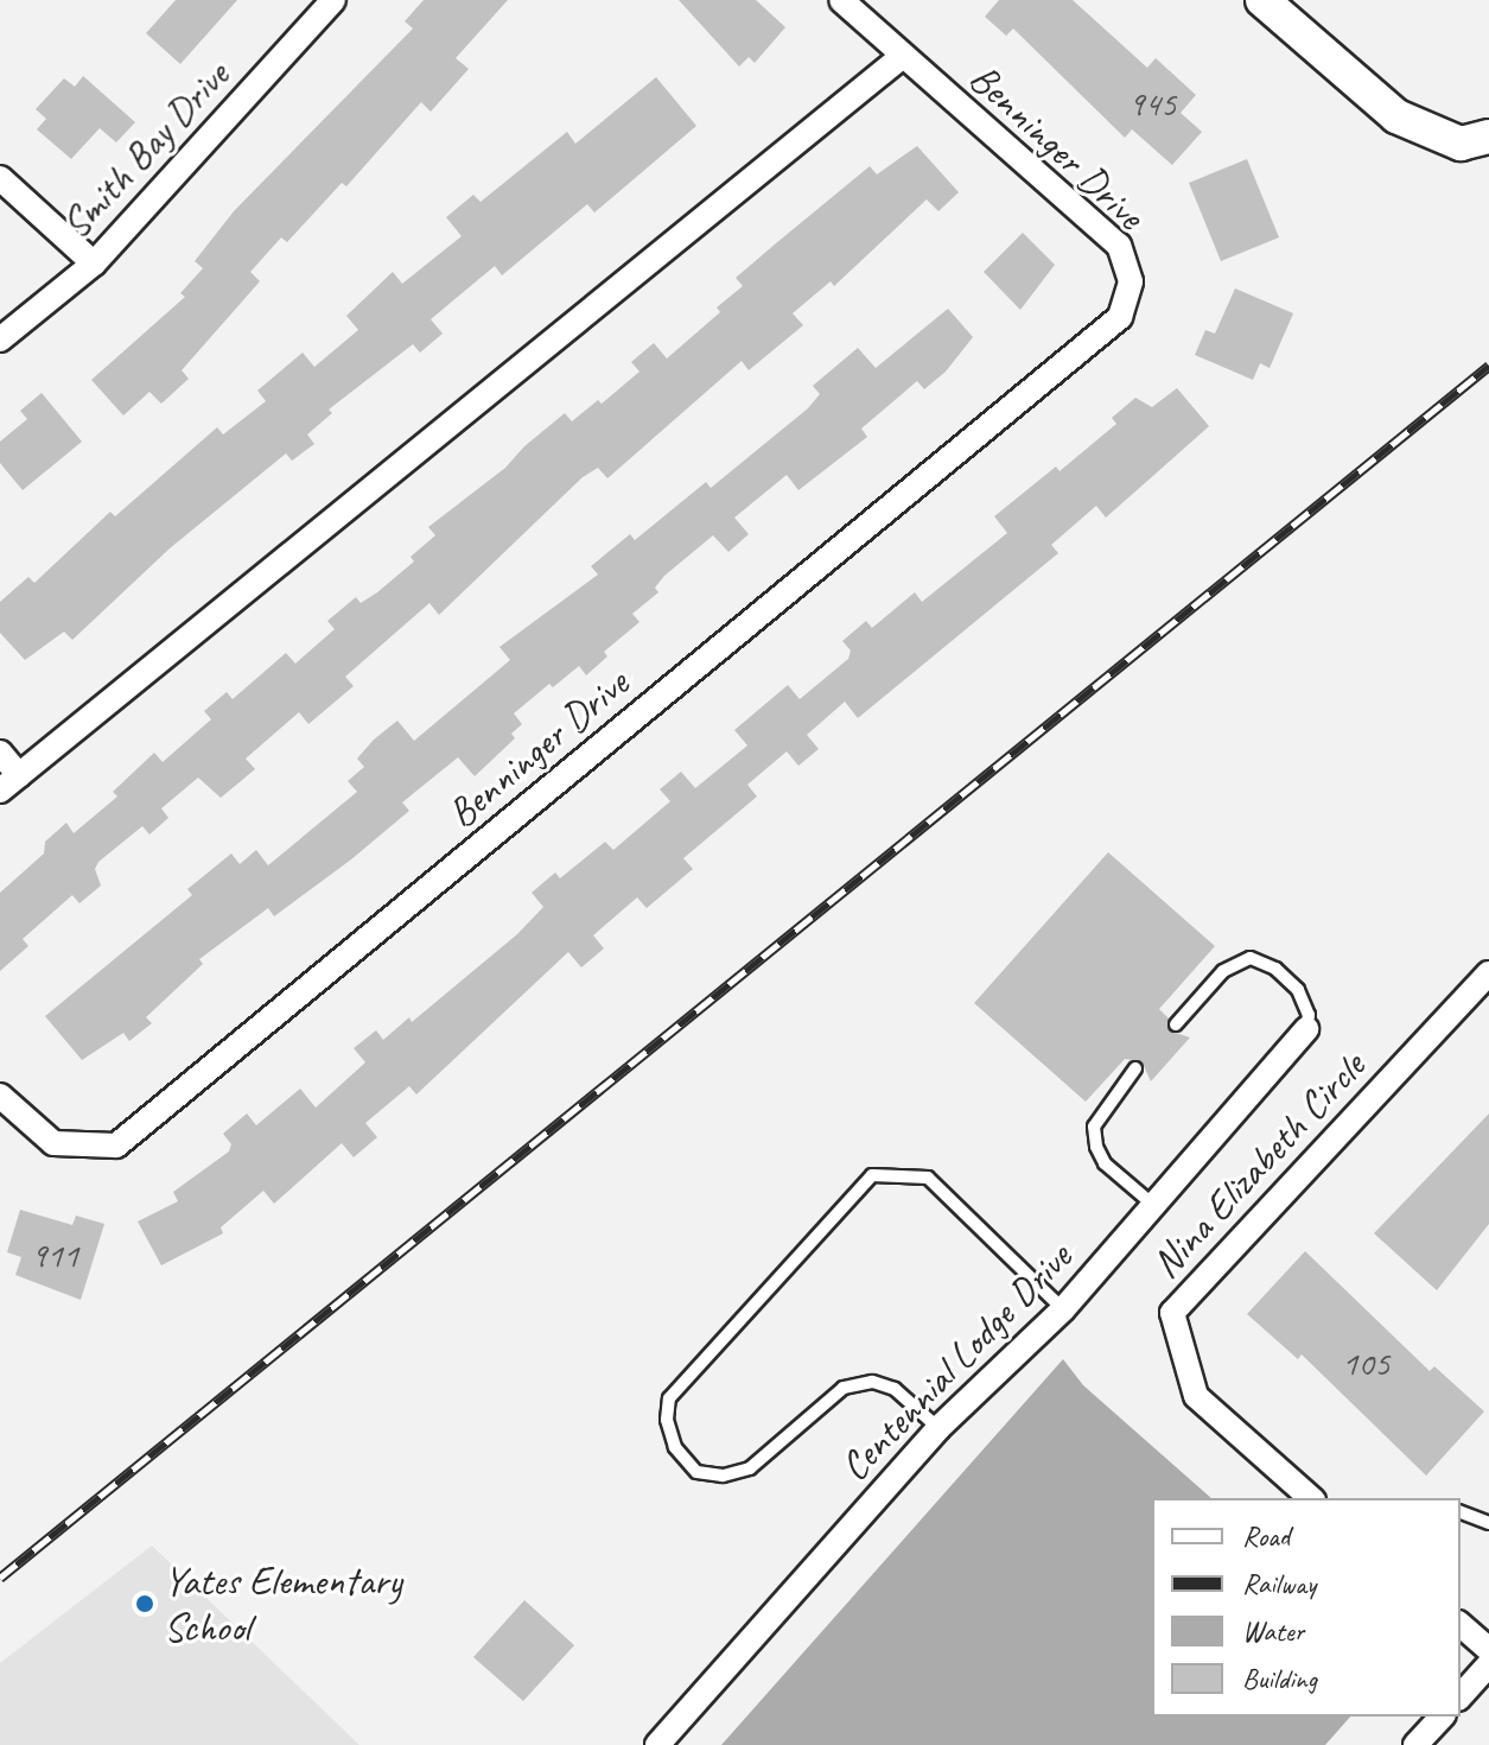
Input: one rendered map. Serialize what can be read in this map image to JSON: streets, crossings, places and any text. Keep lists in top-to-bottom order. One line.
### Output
{"streets":{"street":["Benninger Drive","Smith Bay Drive","Nina Elizabeth Circle","Centennial Lodge Drive"]},"places":["Yates Elementary School"],"house_numbers":["945","911","105"],"legend":["Road","Railway","Water","Building"]}
